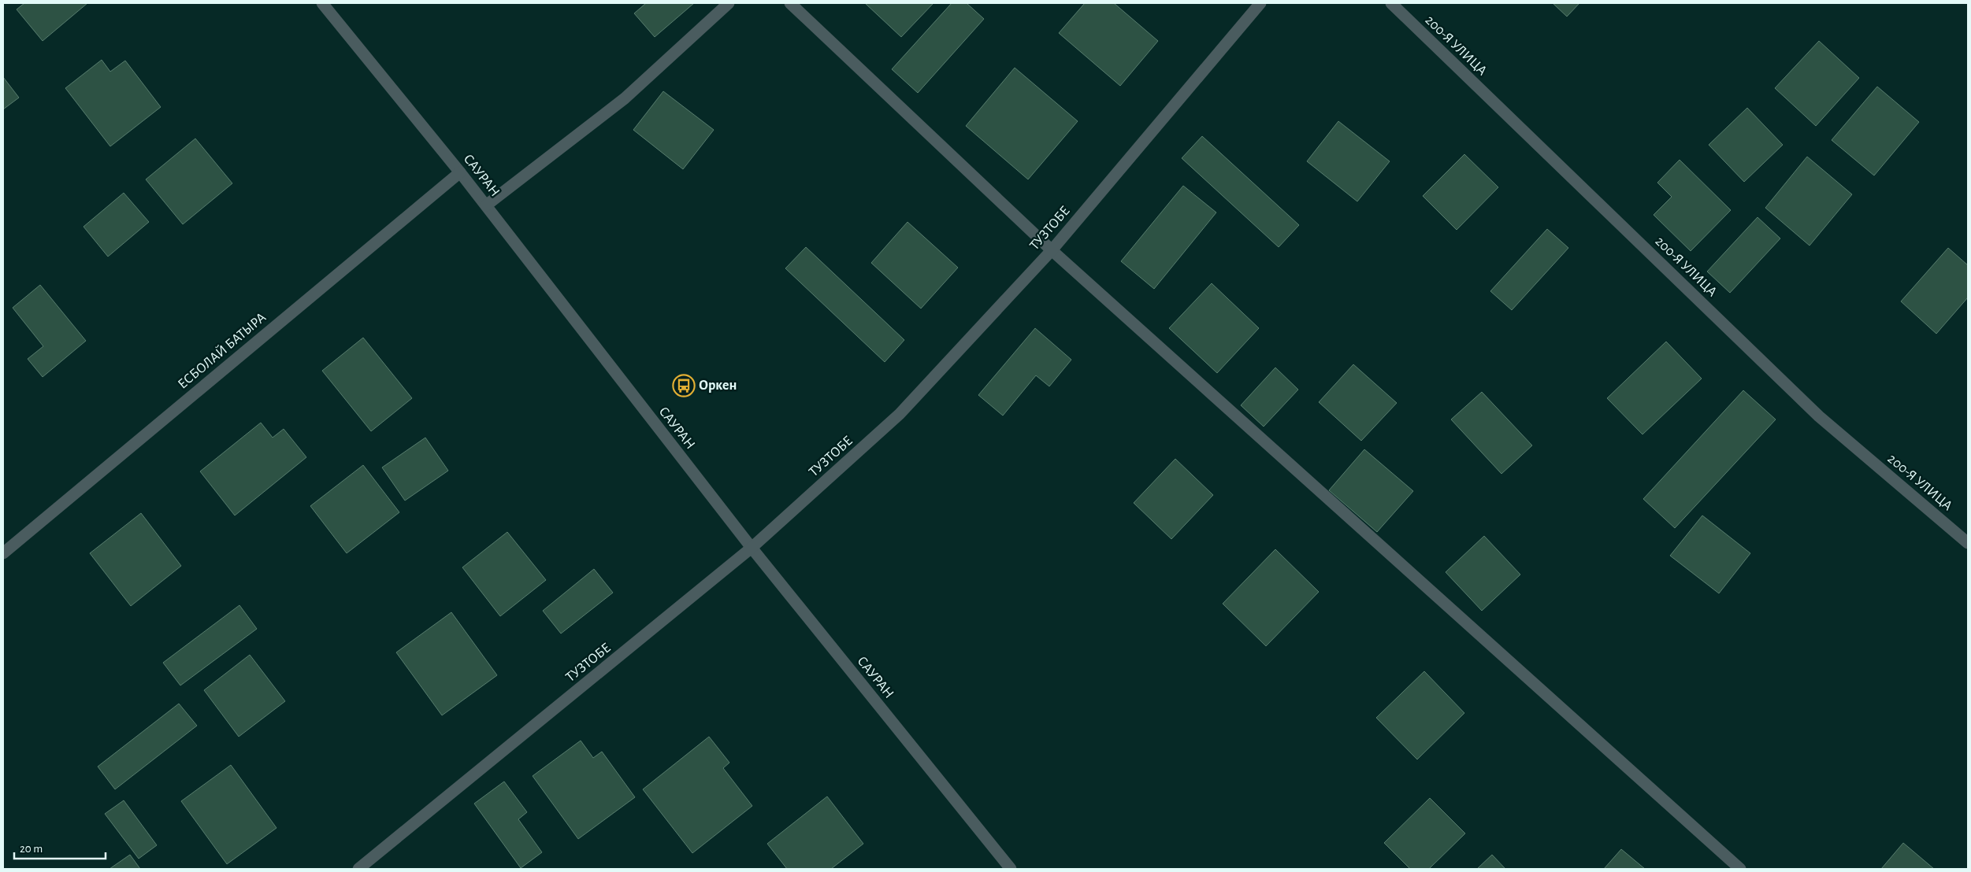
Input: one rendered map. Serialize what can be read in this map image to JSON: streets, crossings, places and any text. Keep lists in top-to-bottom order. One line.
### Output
{"streets":{"street":["200-Я УЛИЦА","САУРАН","ТУЗТОБЕ","ЕСБОЛАЙ БАТЫРА"]},"crossings":[["САУРАН","ТУЗТОБЕ"],["САУРАН","ЕСБОЛАЙ БАТЫРА"]],"places":{"bus stop":["Оркен"]},"scale_bar":"20 m"}
